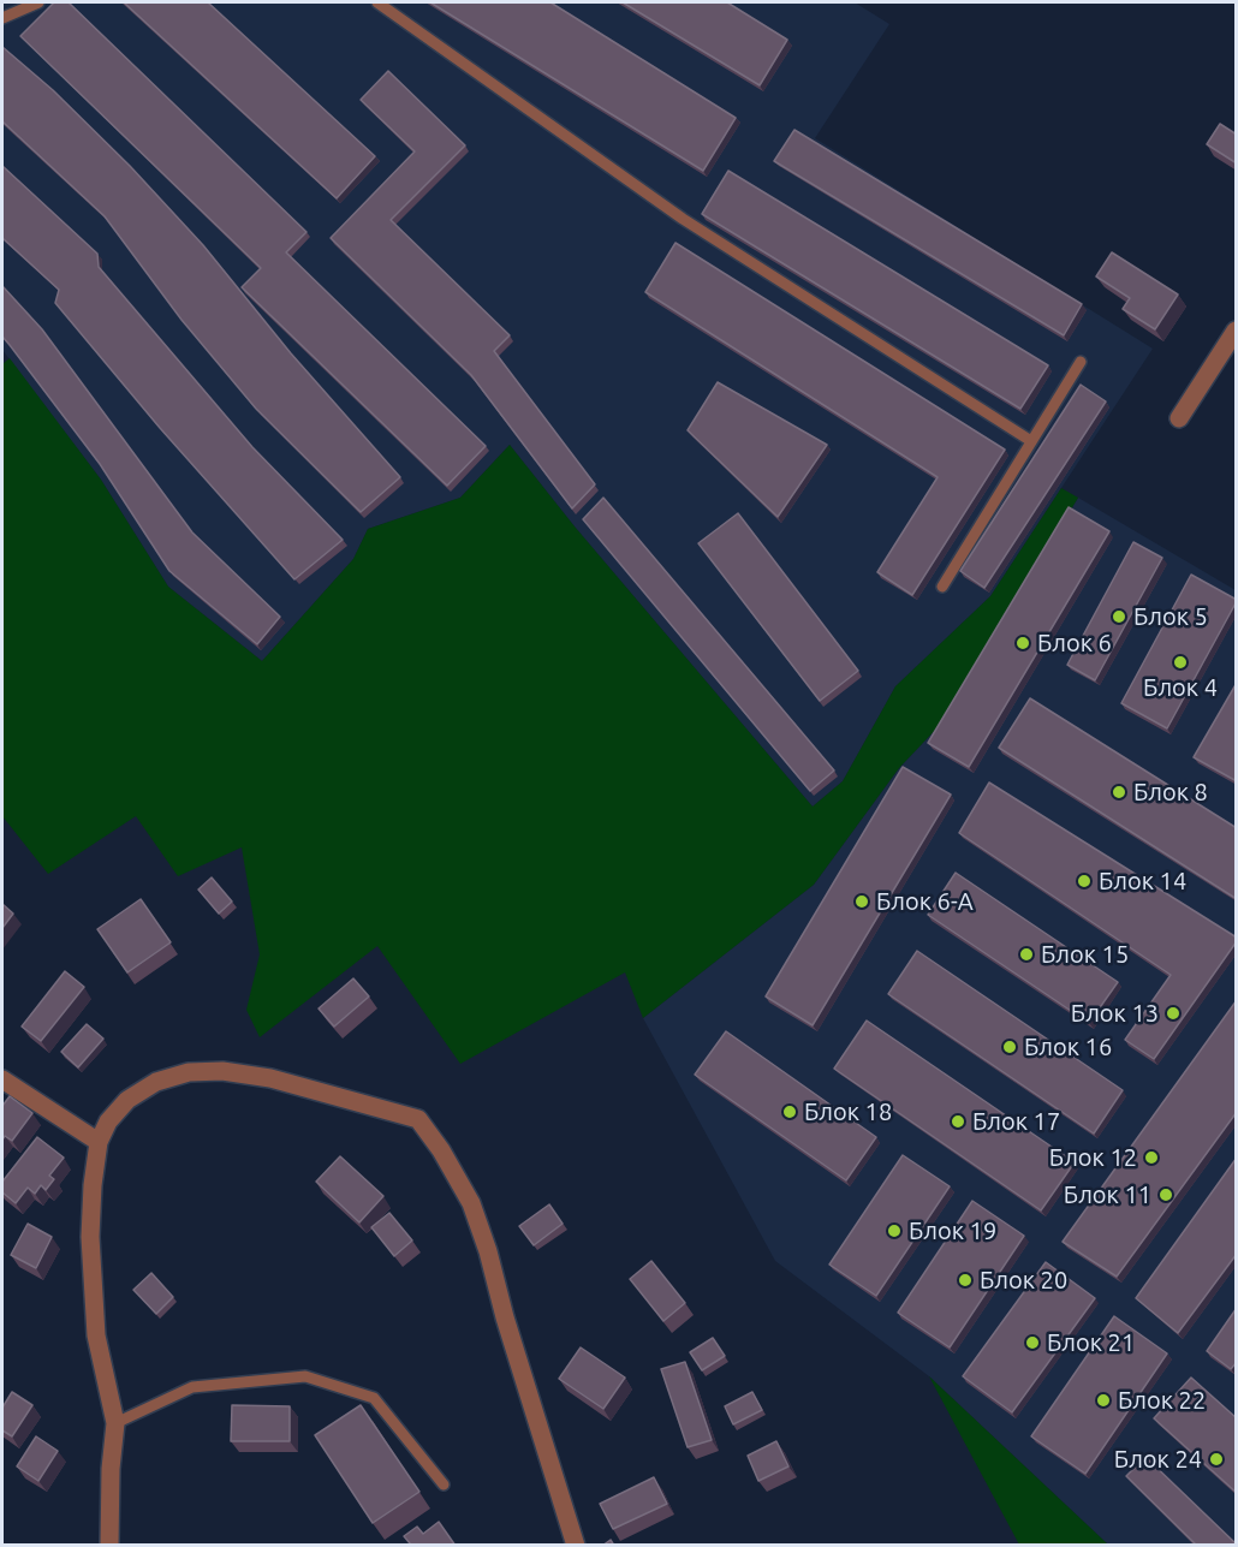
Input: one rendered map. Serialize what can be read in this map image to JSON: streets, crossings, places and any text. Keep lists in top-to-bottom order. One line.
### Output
{"places":["Блок 5","Блок 6","Блок 4","Блок 8","Блок 14","Блок 6-А","Блок 15","Блок 13","Блок 16","Блок 18","Блок 17","Блок 12","Блок 11","Блок 19","Блок 20","Блок 21","Блок 22","Блок 24"]}
